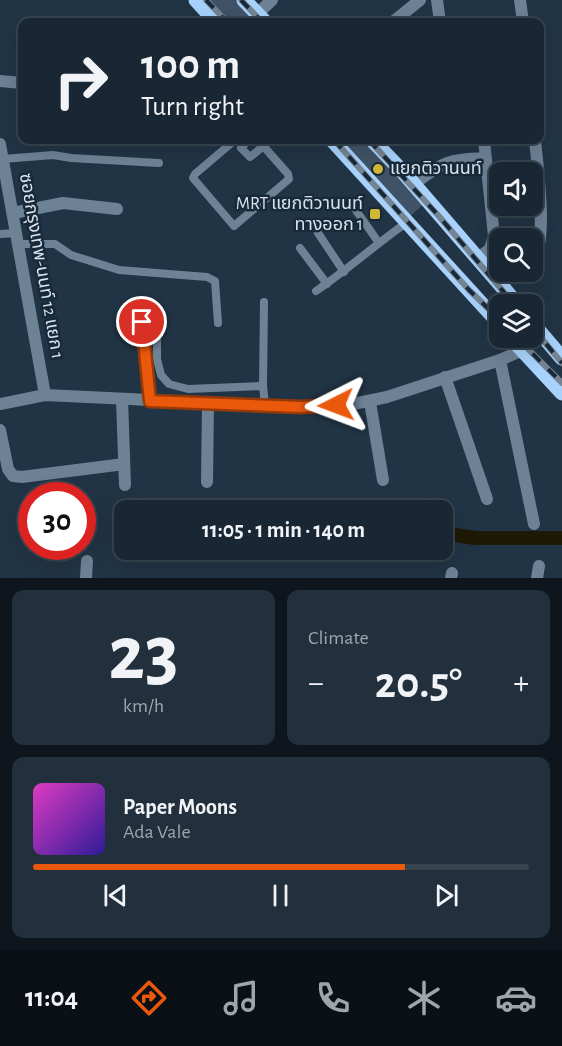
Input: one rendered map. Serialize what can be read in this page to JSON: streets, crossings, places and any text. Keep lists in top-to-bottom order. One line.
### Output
{"streets":{"street":["ซอยกรุงเทพ-นนท์ 12 แยก 1"]},"places":{"other":["แยกติวานนท์"],"transit":["MRT แยกติวานนท์ ทางออก 1"]},"page":{"turn":["100 m","Turn right"],"limit":"30","trip":"11:05 · 1 min · 140 m","tile":[["23","km/h"],"Climate"],"heat":["−","20.5°","+"],"song":["Paper Moons","Ada Vale"],"tabs":"11:04"}}
